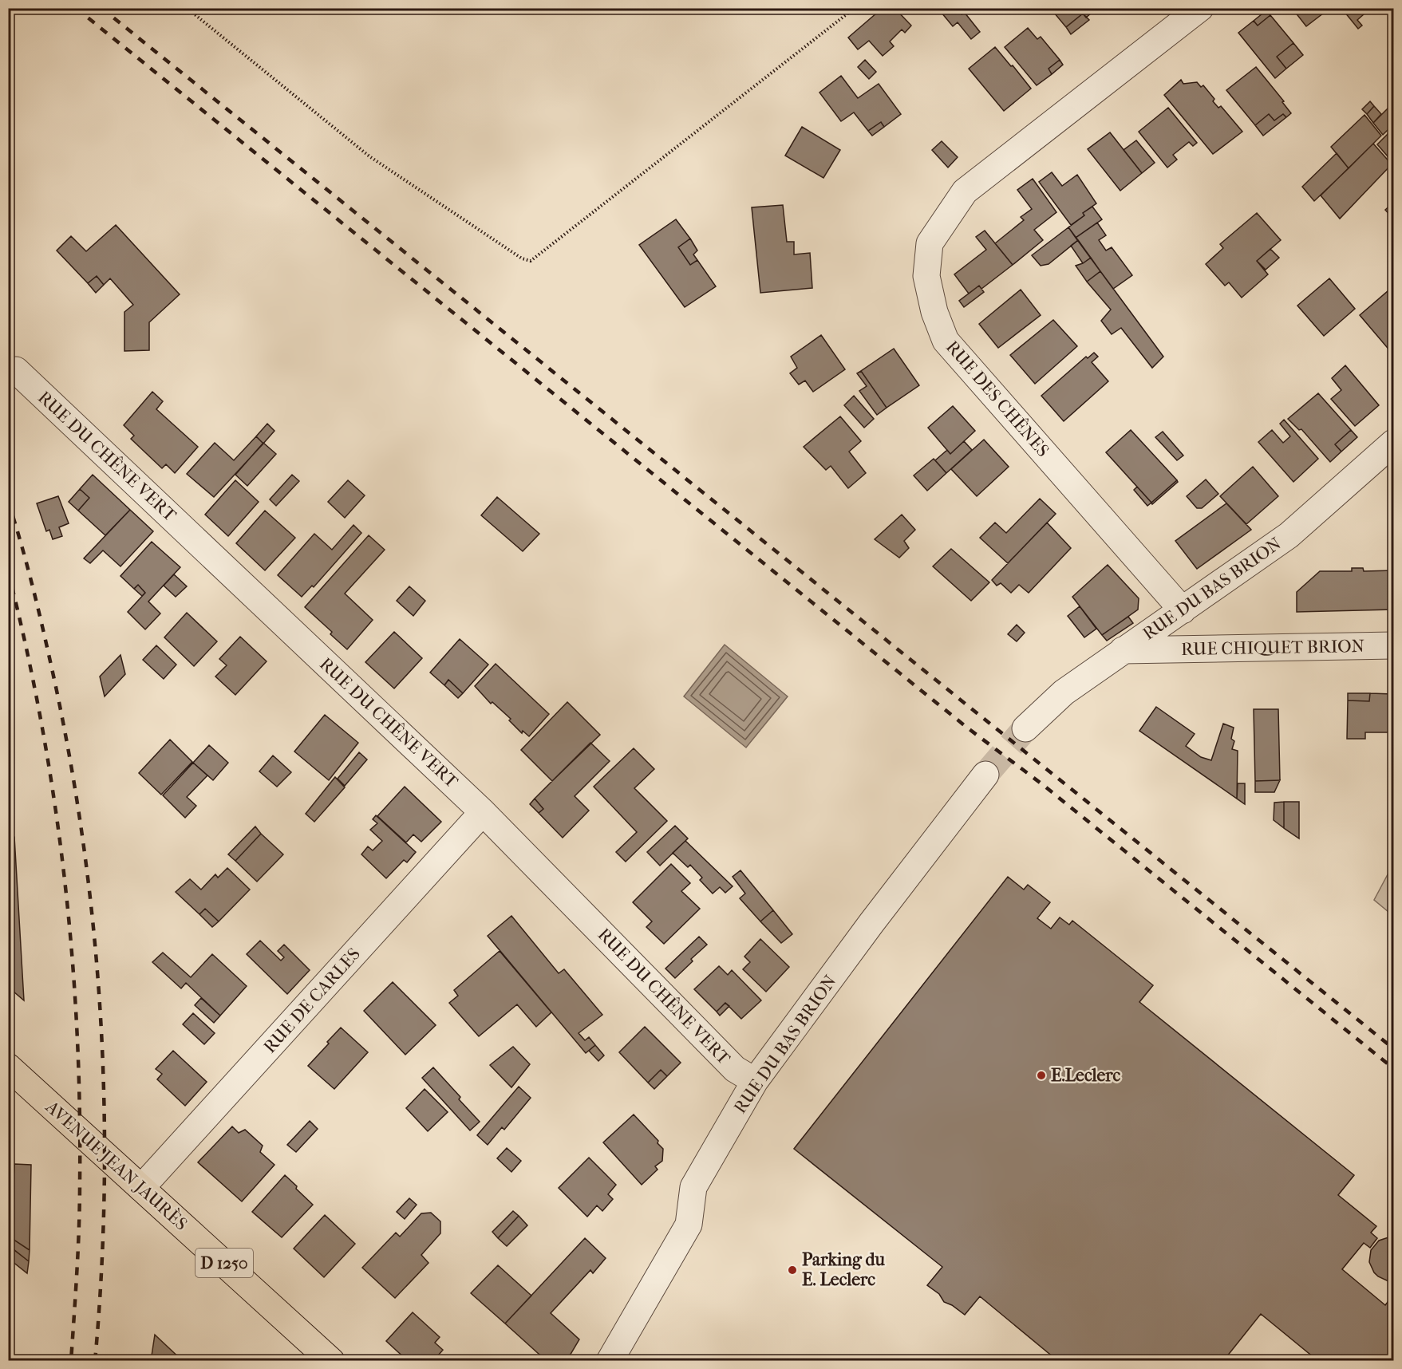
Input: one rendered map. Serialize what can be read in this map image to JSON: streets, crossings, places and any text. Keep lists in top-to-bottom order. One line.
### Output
{"streets":{"main road":["AVENUE JEAN JAURÈS","D 1250"],"street":["RUE DES CHÊNES","RUE DU CHÊNE VERT","RUE DU BAS BRION","RUE CHIQUET BRION","RUE DE CARLES"]},"crossings":[["RUE DES CHÊNES","RUE DU BAS BRION"],["RUE DU CHÊNE VERT","RUE DU BAS BRION"],["RUE DU CHÊNE VERT","RUE DE CARLES"],["RUE DU BAS BRION","RUE CHIQUET BRION"],["RUE DE CARLES","AVENUE JEAN JAURÈS"]],"places":["E.Leclerc","Parking du E. Leclerc"]}
